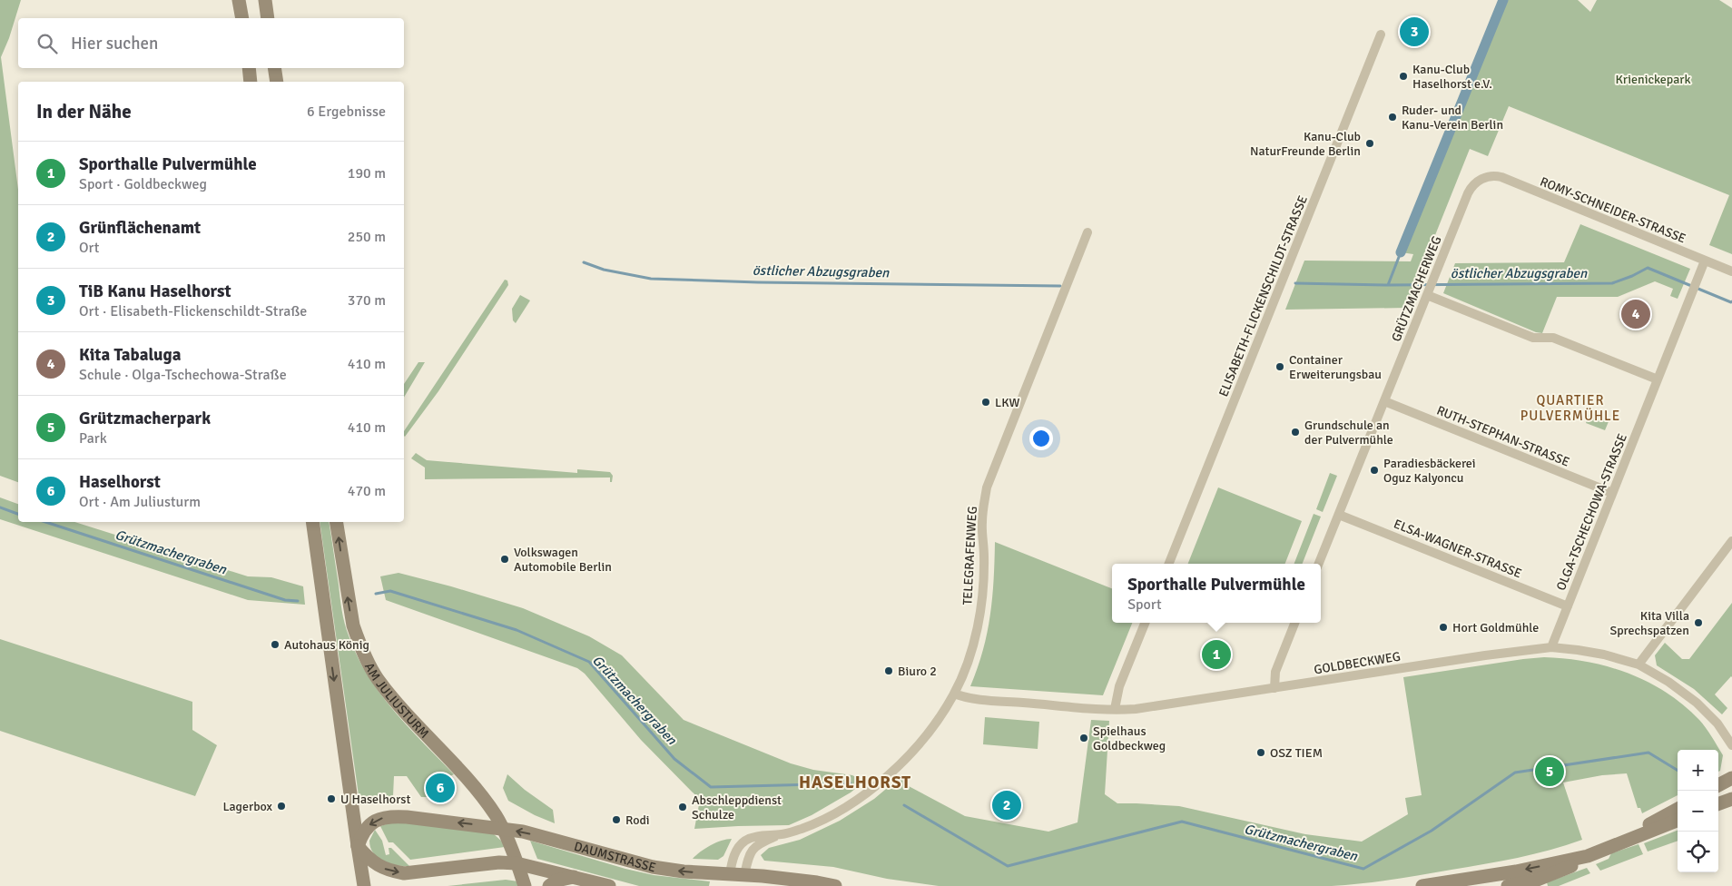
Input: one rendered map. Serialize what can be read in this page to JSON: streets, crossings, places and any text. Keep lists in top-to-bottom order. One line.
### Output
{"streets":{"main road":["AM JULIUSTURM","DAUMSTRASSE"],"street":["ROMY-SCHNEIDER-STRASSE","GRÜTZMACHERWEG","ELISABETH-FLICKENSCHILDT-STRASSE","RUTH-STEPHAN-STRASSE","OLGA-TSCHECHOWA-STRASSE","ELSA-WAGNER-STRASSE","TELEGRAFENWEG","GOLDBECKWEG"]},"crossings":[["ROMY-SCHNEIDER-STRASSE","GRÜTZMACHERWEG"],["ROMY-SCHNEIDER-STRASSE","OLGA-TSCHECHOWA-STRASSE"],["GRÜTZMACHERWEG","RUTH-STEPHAN-STRASSE"],["GRÜTZMACHERWEG","ELSA-WAGNER-STRASSE"],["RUTH-STEPHAN-STRASSE","OLGA-TSCHECHOWA-STRASSE"],["OLGA-TSCHECHOWA-STRASSE","ELSA-WAGNER-STRASSE"],["OLGA-TSCHECHOWA-STRASSE","GOLDBECKWEG"],["TELEGRAFENWEG","GOLDBECKWEG"],["TELEGRAFENWEG","DAUMSTRASSE"],["AM JULIUSTURM","DAUMSTRASSE"]],"districts":["QUARTIER PULVERMÜHLE","HASELHORST"],"water":["östlicher Abzugsgraben","Grützmachergraben"],"parks":["Krienickepark"],"places":["Kanu-Club Haselhorst e.V.","Ruder- und Kanu-Verein Berlin","Kanu-Club NaturFreunde Berlin","Container Erweiterungsbau","LKW","Grundschule an der Pulvermühle","Paradiesbäckerei Oguz Kalyoncu","Volkswagen Automobile Berlin","Kita Villa Sprechspatzen","Hort Goldmühle","Autohaus König","Biuro 2","Spielhaus Goldbeckweg","OSZ TIEM","U Haselhorst","Lagerbox","Abschleppdienst Schulze","Rodi"],"page":{"pins":["3","4","1","5","6","2"],"search":"Hier suchen","heading":["In der Nähe","6 Ergebnisse"],"list":[{"mark":"1","name":"Sporthalle Pulvermühle","note":"Sport · Goldbeckweg","value":"190 m"},{"mark":"2","name":"Grünflächenamt","note":"Ort","value":"250 m"},{"mark":"3","name":"TiB Kanu Haselhorst","note":"Ort · Elisabeth-Flickenschildt-Straße","value":"370 m"},{"mark":"4","name":"Kita Tabaluga","note":"Schule · Olga-Tschechowa-Straße","value":"410 m"},{"mark":"5","name":"Grützmacherpark","note":"Park","value":"410 m"},{"mark":"6","name":"Haselhorst","note":"Ort · Am Juliusturm","value":"470 m"}],"popup":["Sporthalle Pulvermühle","Sport"],"map_buttons":["+","−"]}}
